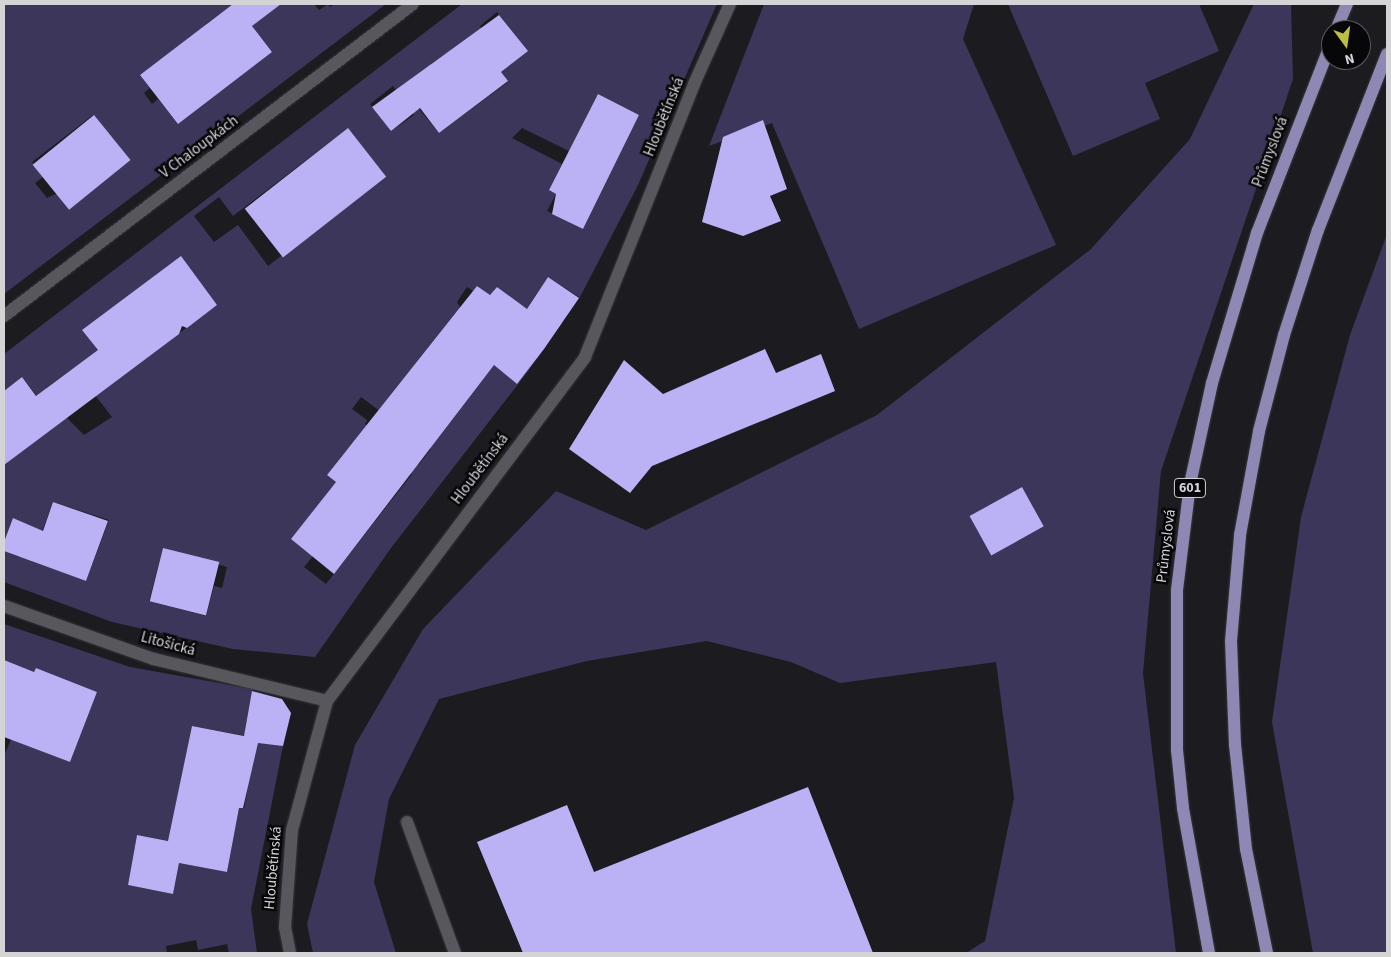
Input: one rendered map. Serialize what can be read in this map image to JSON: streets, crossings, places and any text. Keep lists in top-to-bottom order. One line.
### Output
{"streets":{"main road":["Průmyslová","601"],"street":["Hloubětínská","V Chaloupkách","Litošická"]},"crossings":[["Hloubětínská","Litošická"]],"north":"bottom"}
